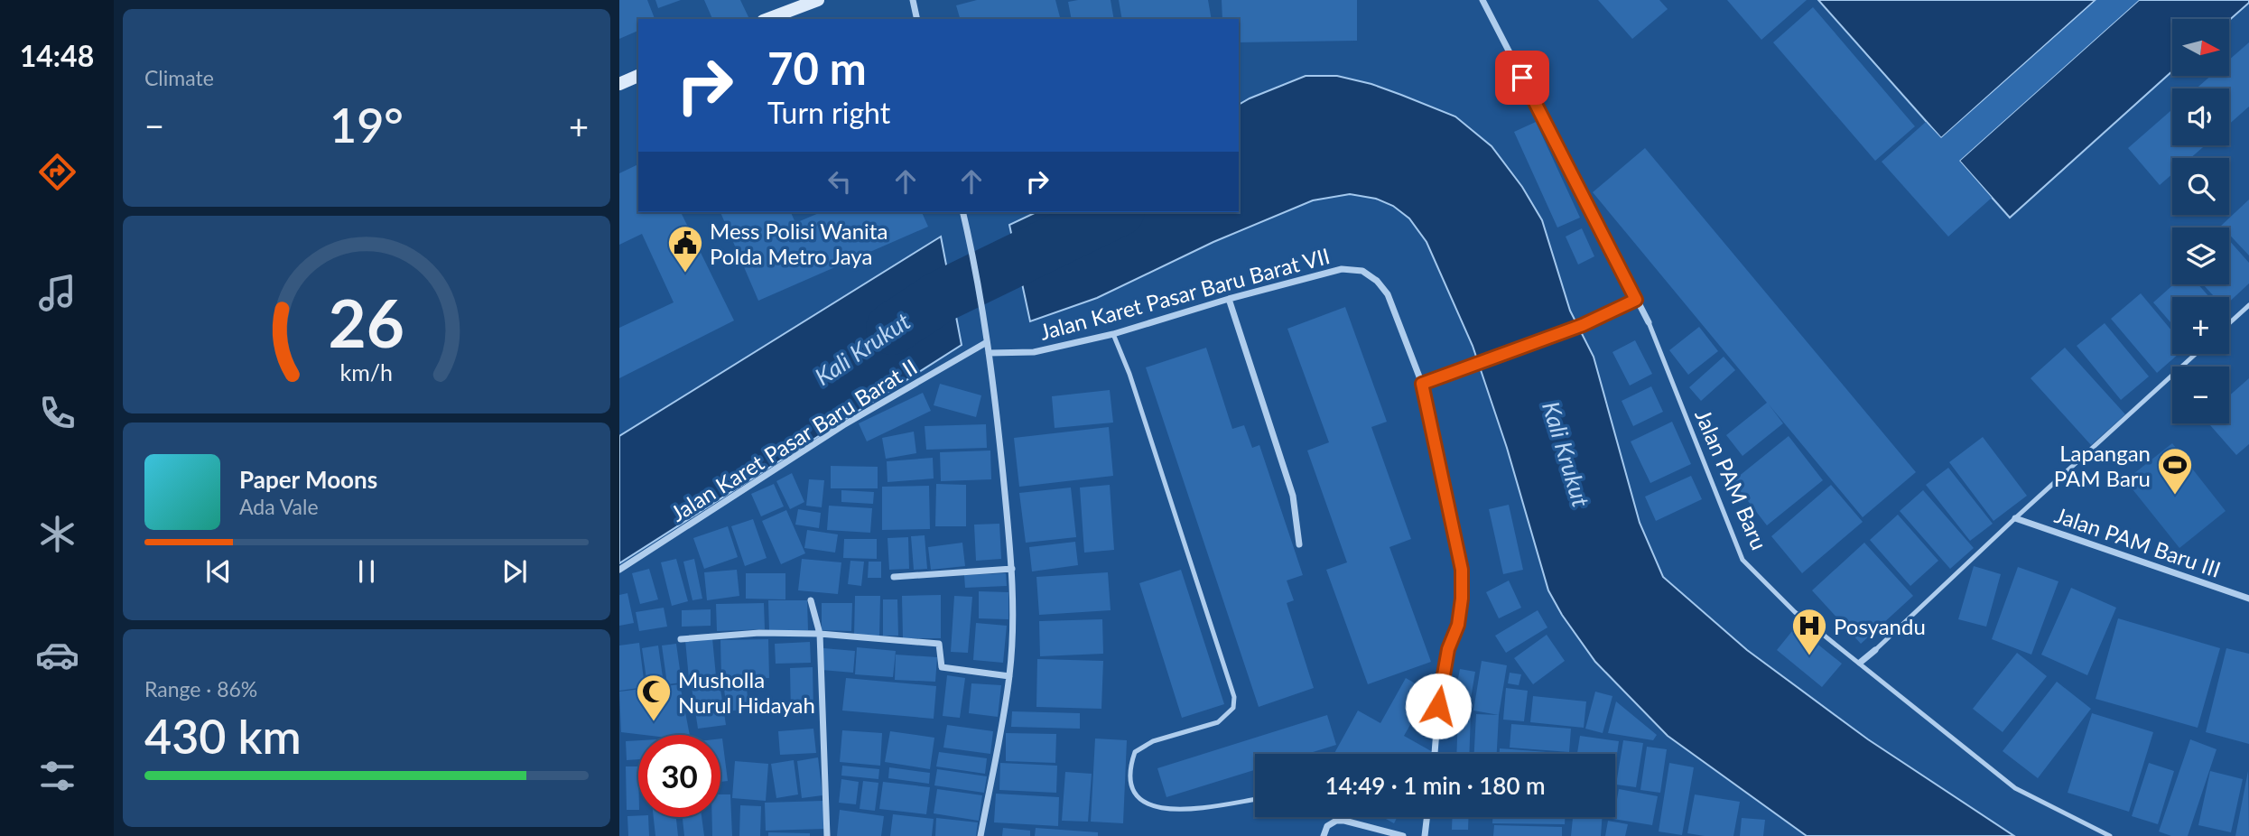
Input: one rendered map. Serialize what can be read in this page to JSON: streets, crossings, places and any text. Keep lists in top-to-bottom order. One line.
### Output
{"streets":{"street":["Jalan Karet Pasar Baru Barat VII","Jalan Karet Pasar Baru Barat II","Jalan PAM Baru","Jalan PAM Baru III"]},"water":["Kali Krukut"],"places":{"public building":["Mess Polisi Wanita Polda Metro Jaya"],"sports":["Lapangan PAM Baru"],"hospital":["Posyandu"],"mosque":["Musholla Nurul Hidayah"]},"north":"right","page":{"tabs":"14:48","tile":["Climate",["Range · 86%","430 km"]],"map_buttons":["+","−"],"turn":["70 m","Turn right"],"heat":["−","19°","+"],"song":["Paper Moons","Ada Vale"],"limit":"30","trip":"14:49 · 1 min · 180 m","gauge":["26","km/h"]}}
